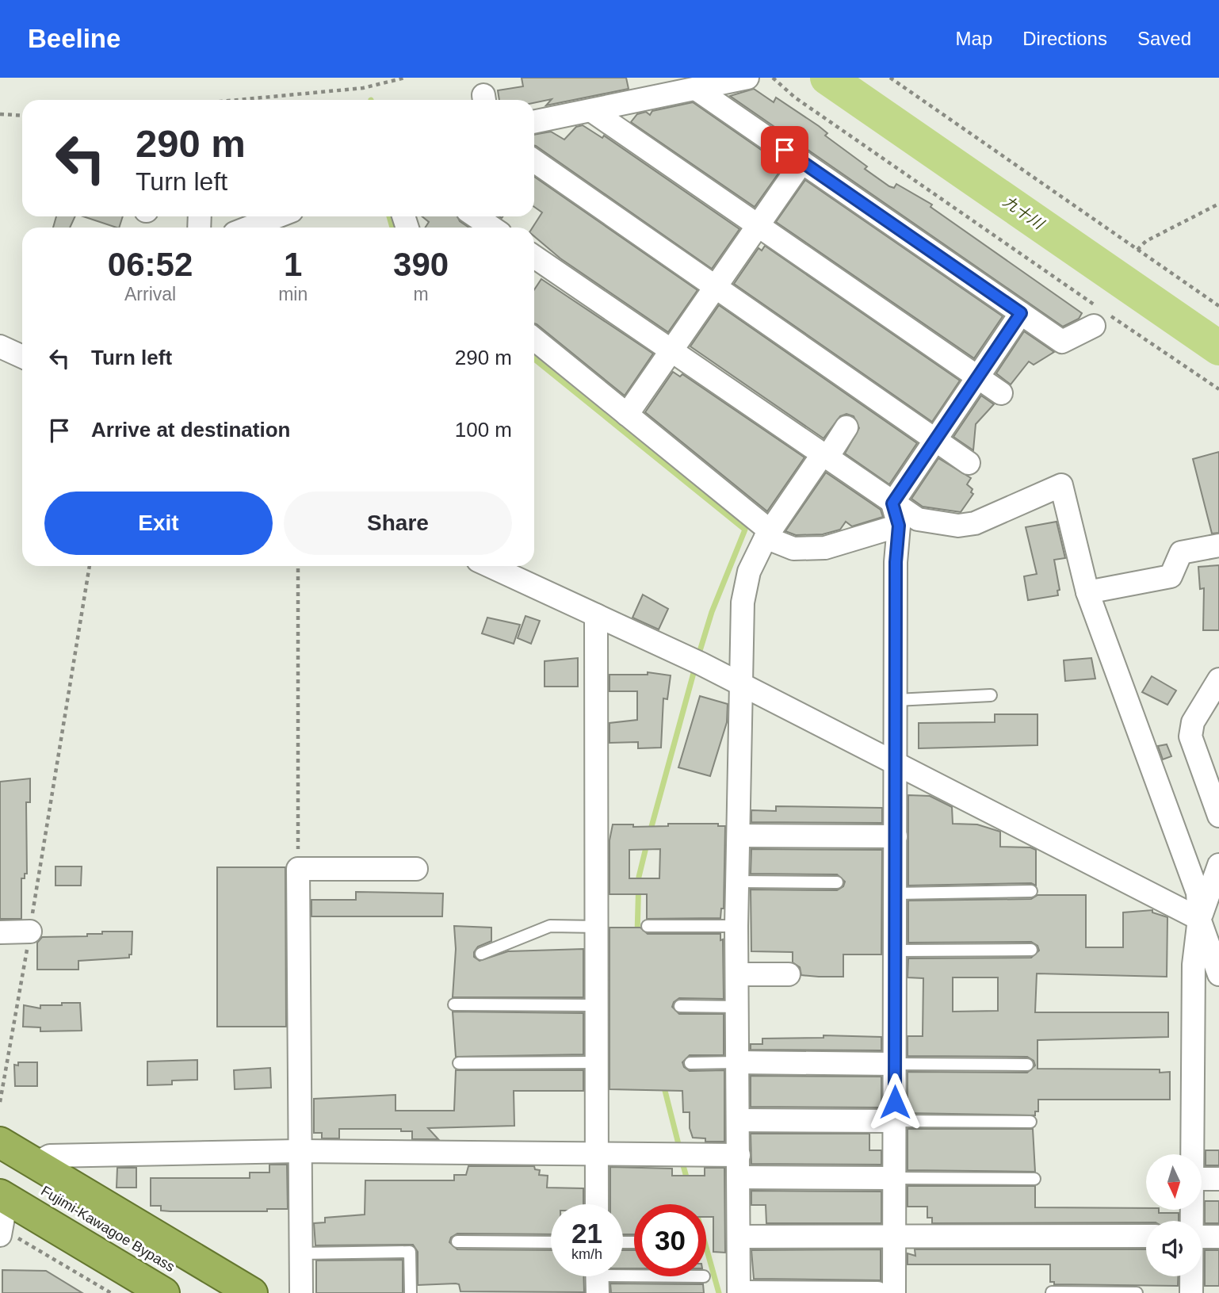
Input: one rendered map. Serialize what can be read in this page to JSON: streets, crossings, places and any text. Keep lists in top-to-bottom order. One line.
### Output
{"streets":{"highway":["Fujimi-Kawagoe Bypass"]},"water":["九十川"],"north":"bottom","page":{"header":"Beeline","nav":["Map","Directions","Saved"],"turn":["290 m","Turn left"],"eta":["06:52","Arrival","1","min","390","m"],"list":[{"name":"Turn left","value":"290 m"},{"name":"Arrive at destination","value":"100 m"}],"buttons":["Exit","Share"],"speed":"21 km/h","limit":"30"}}
